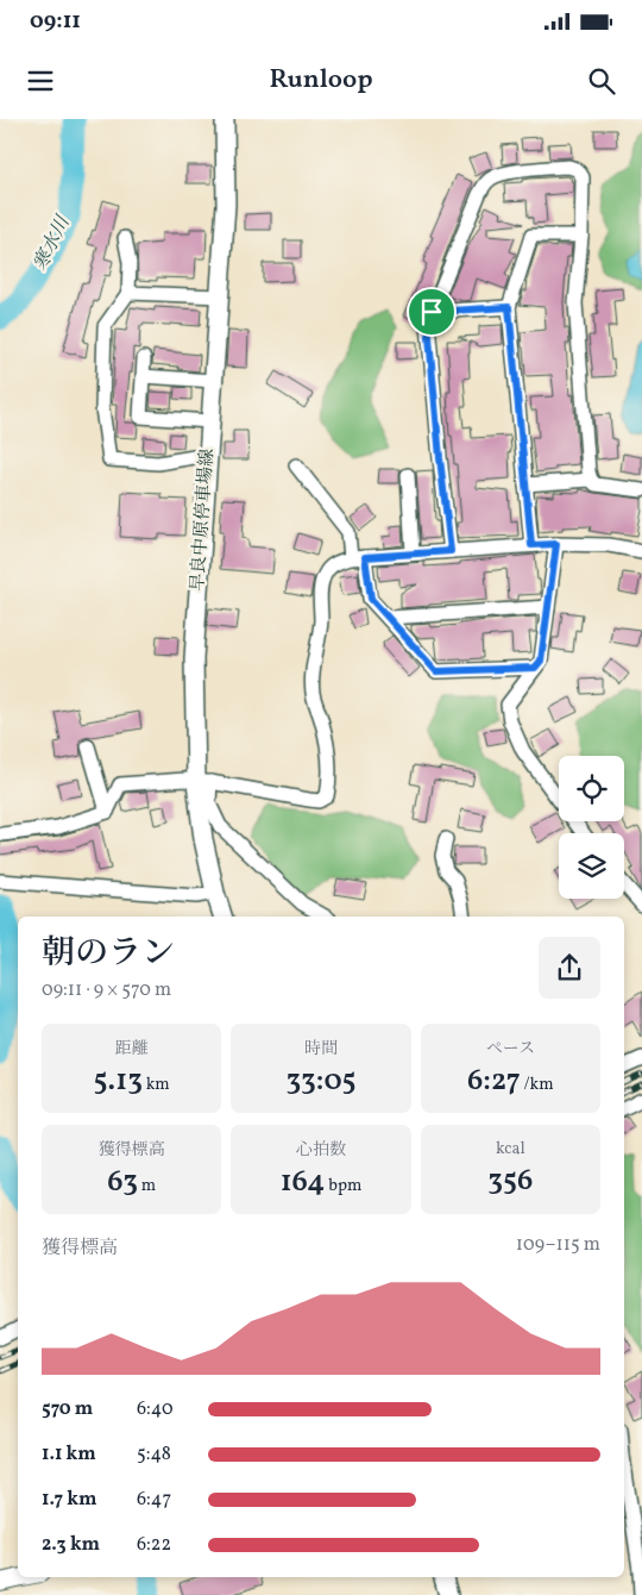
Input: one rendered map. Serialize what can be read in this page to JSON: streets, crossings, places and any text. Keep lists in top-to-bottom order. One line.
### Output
{"streets":{"main road":["早良中原停車場線"]},"water":["寒水川"],"page":{"status":"09:11","header":"Runloop","heading":["朝のラン","09:11 · 9 × 570 m"],"stats":[["距離","5.13 km"],["時間","33:05"],["ペース","6:27 /km"],["獲得標高","63 m"],["心拍数","164 bpm"],["kcal","356"]],"chart":["獲得標高","109–115 m"],"list":[{"name":"570 m","note":"6:40"},{"name":"1.1 km","note":"5:48"},{"name":"1.7 km","note":"6:47"},{"name":"2.3 km","note":"6:22"}]}}
